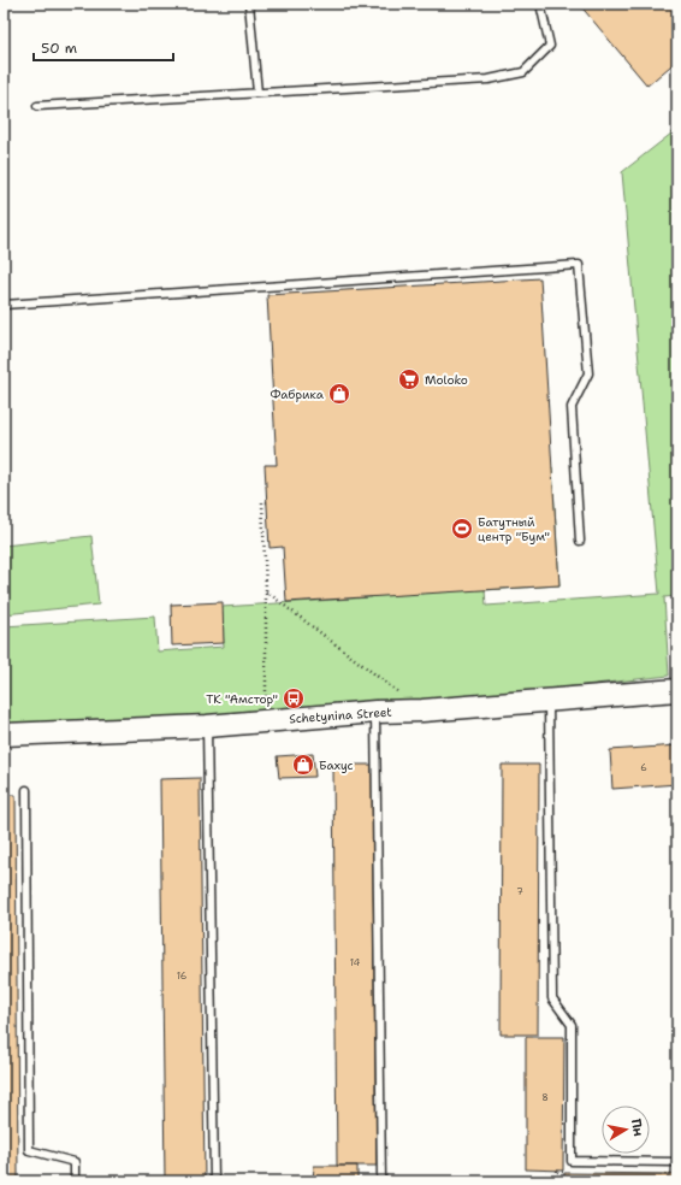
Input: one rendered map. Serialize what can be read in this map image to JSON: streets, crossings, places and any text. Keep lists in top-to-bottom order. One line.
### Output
{"streets":{"street":["Schetynina Street"]},"places":{"supermarket":["Moloko"],"shop":["Фабрика","Бахус"],"sports":["Батутный центр \"Бум\""],"bus stop":["ТК \"Амстор\""]},"house_numbers":["6","7","14","16","8"],"scale_bar":"50 m","north":"right"}
